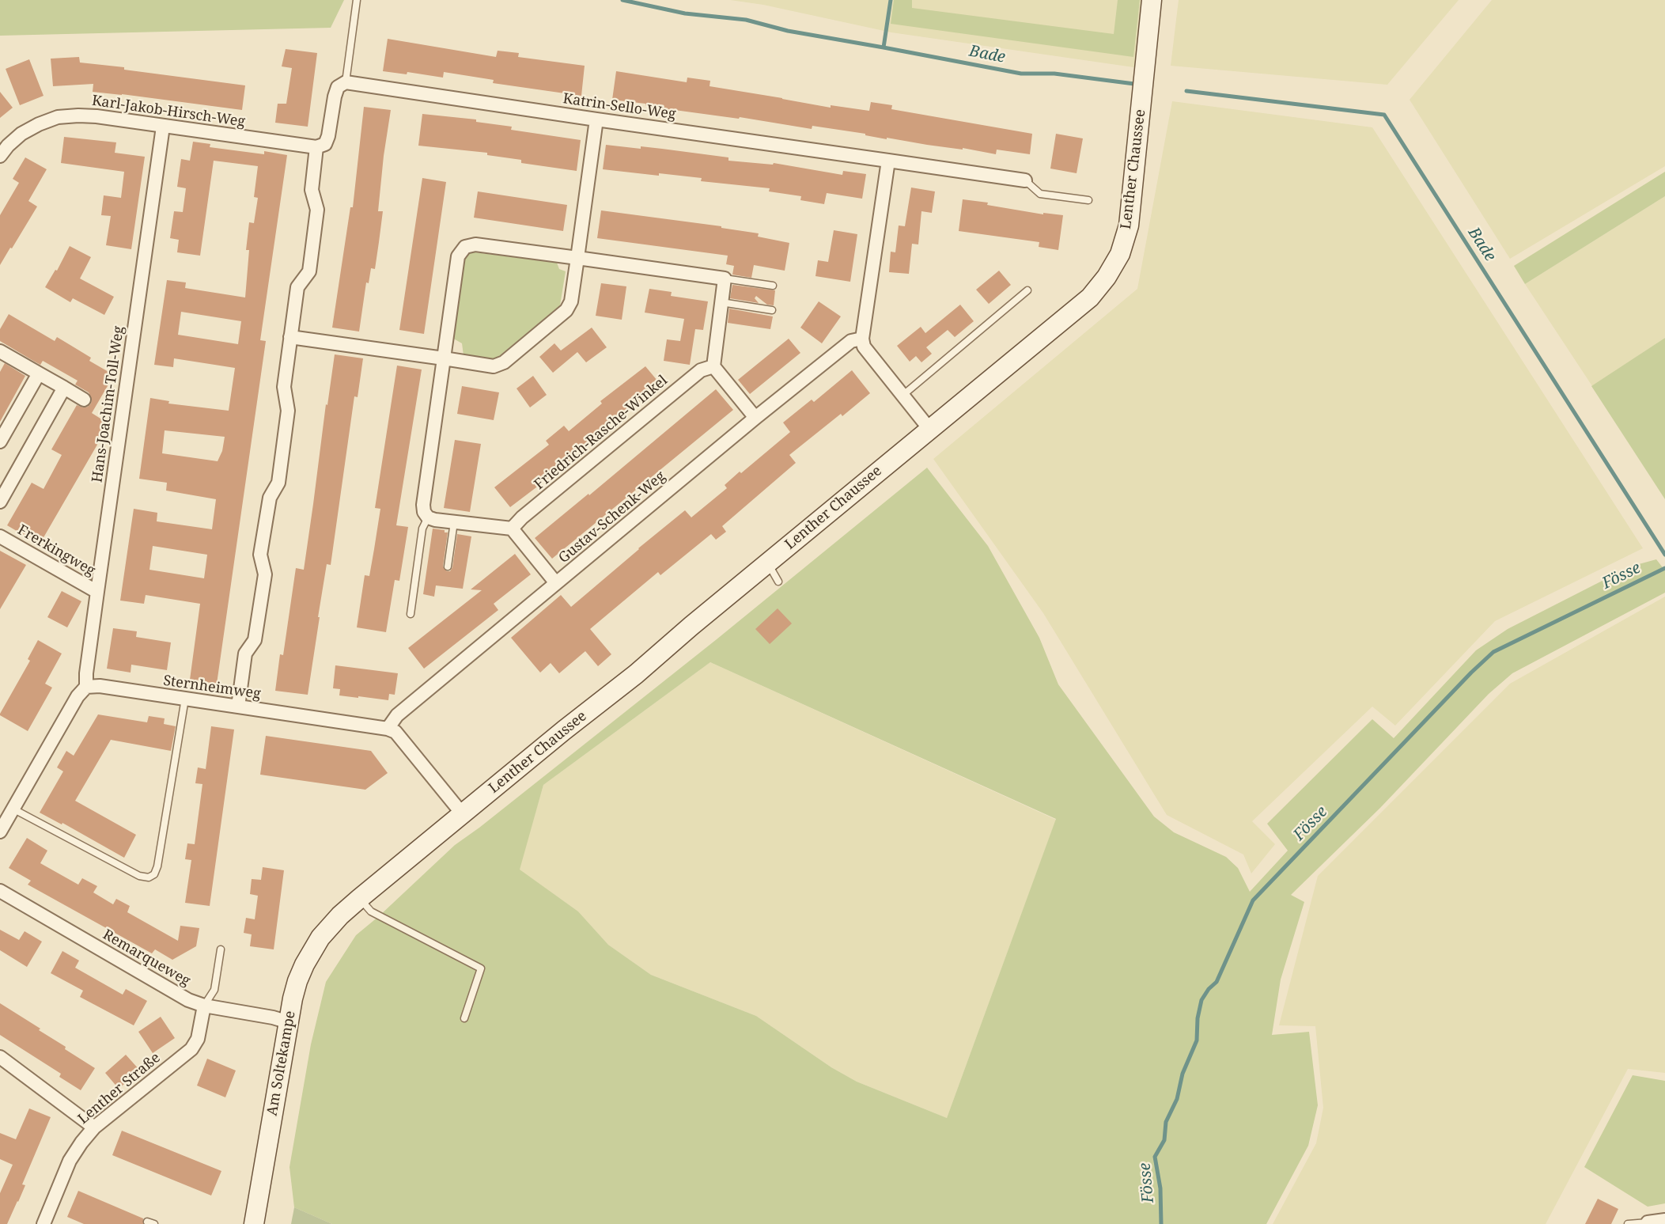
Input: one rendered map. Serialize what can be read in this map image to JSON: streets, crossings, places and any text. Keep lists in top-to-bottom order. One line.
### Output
{"streets":{"street":["Katrin-Sello-Weg","Karl-Jakob-Hirsch-Weg","Lenther Chaussee","Hans-Joachim-Toll-Weg","Friedrich-Rasche-Winkel","Gustav-Schenk-Weg","Frerkingweg","Sternheimweg","Remarqueweg","Am Soltekampe","Lenther Straße"]},"crossings":[["Karl-Jakob-Hirsch-Weg","Hans-Joachim-Toll-Weg"],["Lenther Chaussee","Am Soltekampe"],["Hans-Joachim-Toll-Weg","Frerkingweg"],["Hans-Joachim-Toll-Weg","Sternheimweg"],["Gustav-Schenk-Weg","Sternheimweg"],["Remarqueweg","Am Soltekampe"],["Remarqueweg","Lenther Straße"]],"water":["Bade","Fösse"]}
